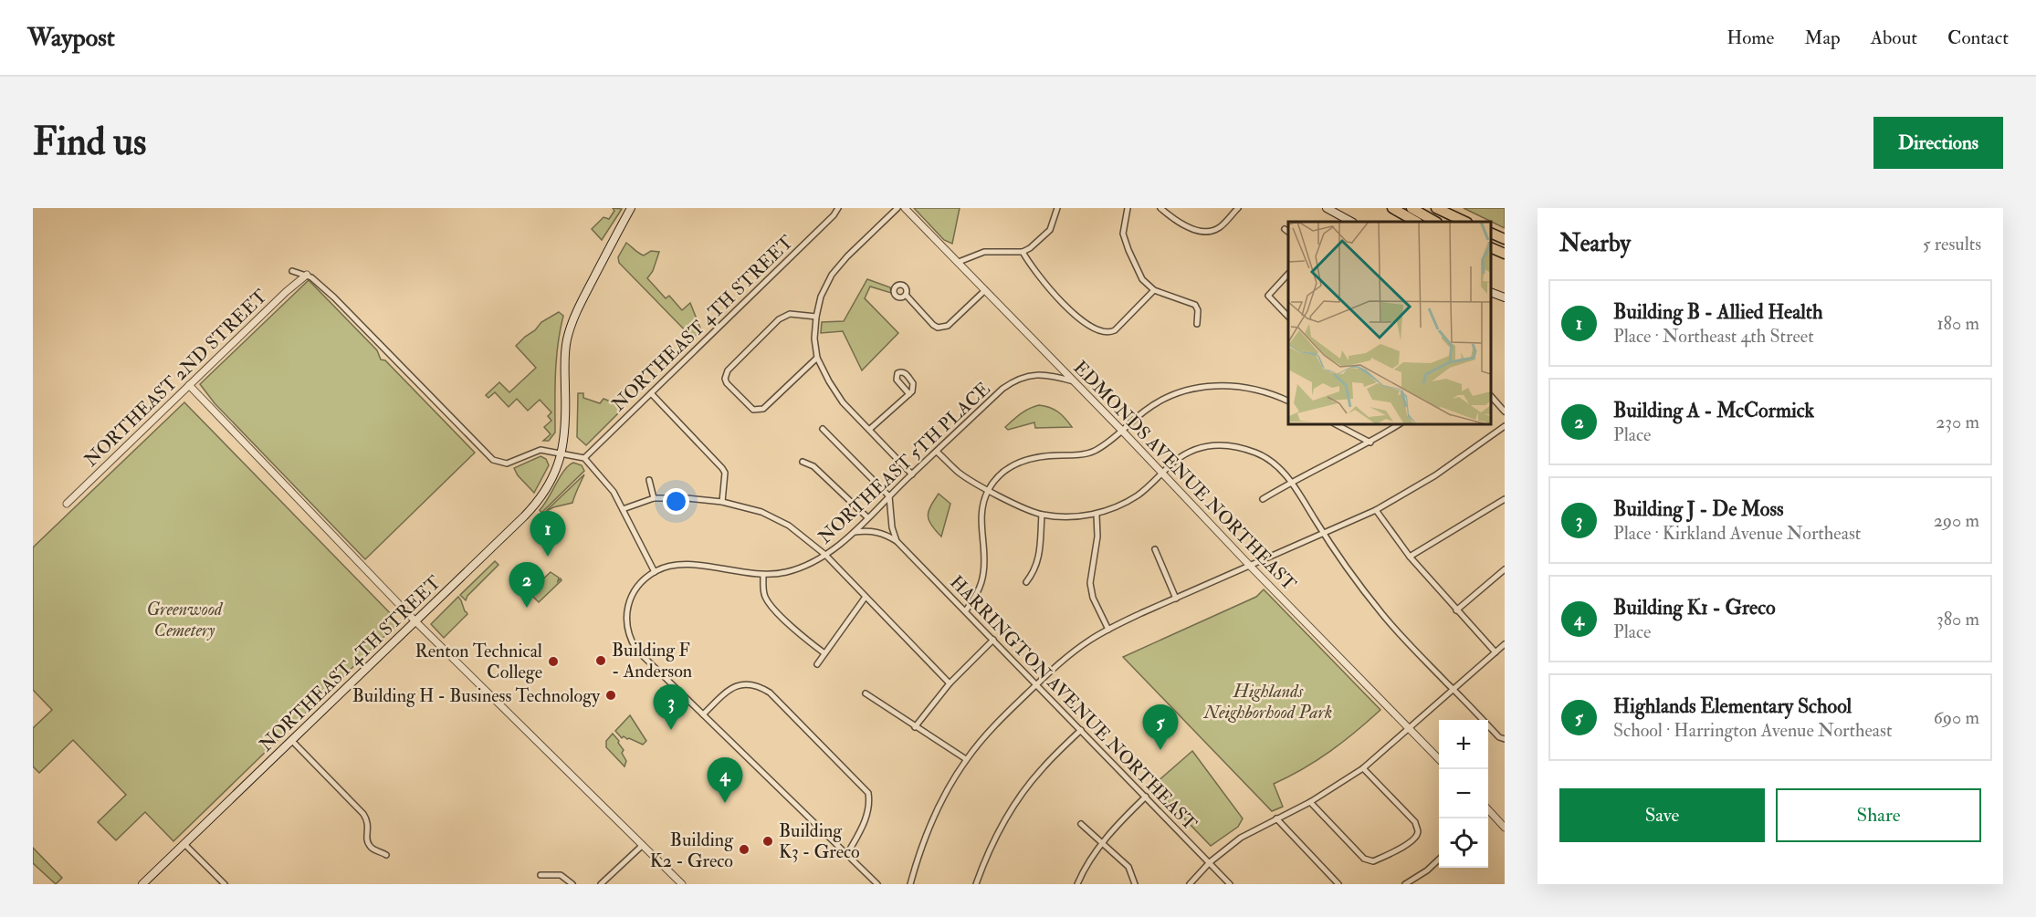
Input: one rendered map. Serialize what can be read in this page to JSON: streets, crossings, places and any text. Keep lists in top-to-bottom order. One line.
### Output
{"streets":{"main road":["NORTHEAST 4TH STREET"],"street":["NORTHEAST 2ND STREET","NORTHEAST 5TH PLACE","EDMONDS AVENUE NORTHEAST","HARRINGTON AVENUE NORTHEAST"]},"crossings":[["NORTHEAST 5TH PLACE","EDMONDS AVENUE NORTHEAST"],["NORTHEAST 5TH PLACE","HARRINGTON AVENUE NORTHEAST"]],"parks":["Greenwood Cemetery","Highlands Neighborhood Park"],"places":["Building F - Anderson","Renton Technical College","Building H - Business Technology","Building K3 - Greco","Building K2 - Greco"],"page":{"header":"Waypost","nav":["Home","Map","About","Contact"],"buttons":["Directions",["Save","Share"]],"title":"Find us","heading":["Nearby","5 results"],"list":[{"mark":"1","name":"Building B - Allied Health","note":"Place · Northeast 4th Street","value":"180 m"},{"mark":"2","name":"Building A - McCormick","note":"Place","value":"230 m"},{"mark":"3","name":"Building J - De Moss","note":"Place · Kirkland Avenue Northeast","value":"290 m"},{"mark":"4","name":"Building K1 - Greco","note":"Place","value":"380 m"},{"mark":"5","name":"Highlands Elementary School","note":"School · Harrington Avenue Northeast","value":"690 m"}],"pins":["1","2","3","5","4"],"map_buttons":["+","−"]}}
